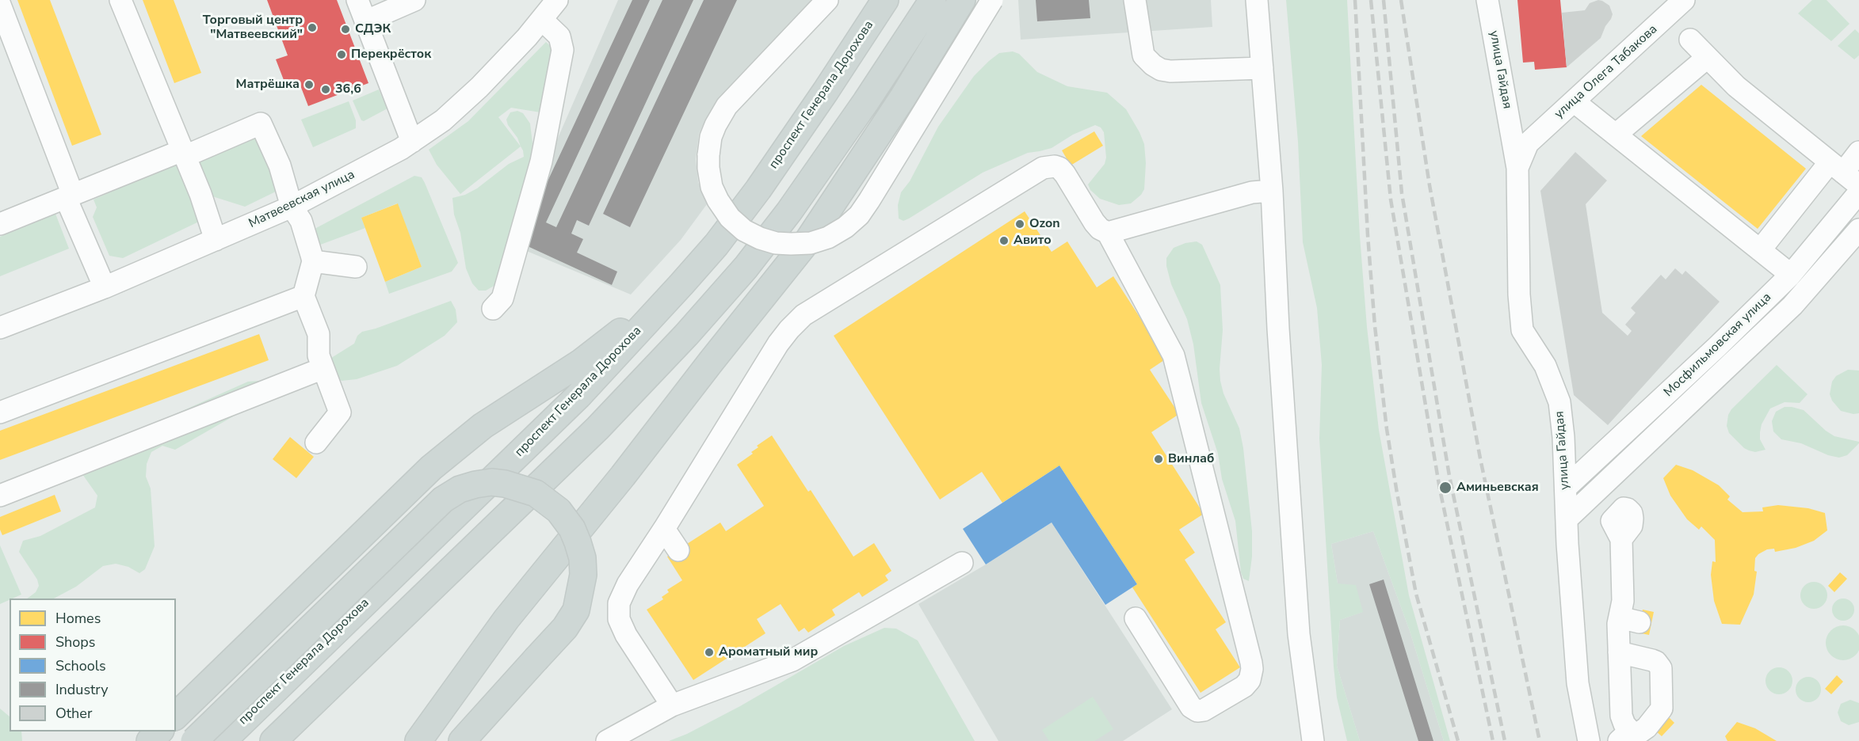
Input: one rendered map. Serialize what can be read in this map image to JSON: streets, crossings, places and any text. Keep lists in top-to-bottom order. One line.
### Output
{"streets":{"main road":["проспект Генерала Дорохова"],"street":["улица Гайдая","улица Олега Табакова","Матвеевская улица","Мосфильмовская улица"]},"crossings":[["улица Гайдая","улица Олега Табакова"],["улица Гайдая","Мосфильмовская улица"]],"places":["Торговый центр \"Матвеевский\"","СДЭК","Перекрёсток","Матрёшка","36,6","Ozon","Авито","Винлаб","Аминьевская","Ароматный мир"],"legend":["Homes","Shops","Schools","Industry","Other"]}
